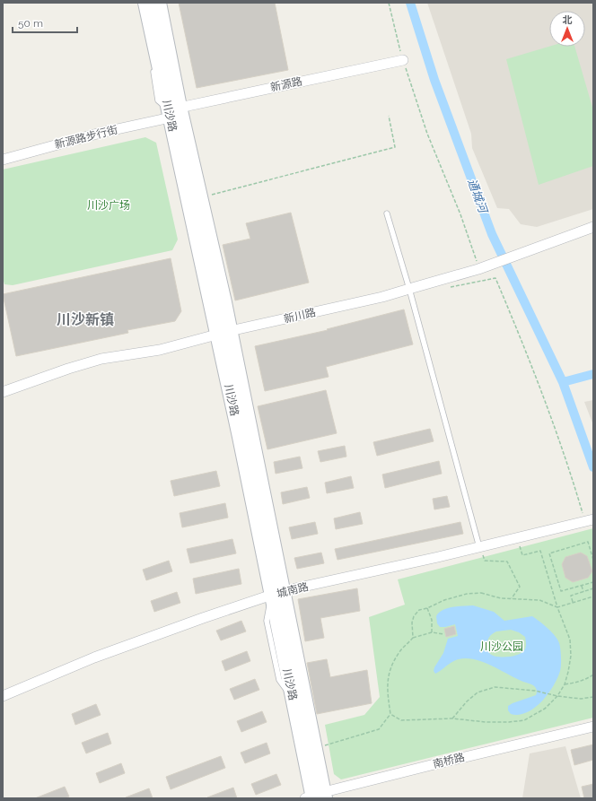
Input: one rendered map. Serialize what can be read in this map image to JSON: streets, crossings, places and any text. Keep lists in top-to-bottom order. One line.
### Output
{"streets":{"main road":["川沙路"],"street":["新源路","新源路步行街","新川路","城南路","南桥路"]},"crossings":[["新源路","川沙路"],["新源路","新源路步行街"],["川沙路","新源路步行街"],["川沙路","新川路"],["川沙路","城南路"],["川沙路","南桥路"]],"districts":["川沙新镇"],"water":["通城河"],"parks":["川沙广场","川沙公园"],"scale_bar":"50 m","north":"top"}
